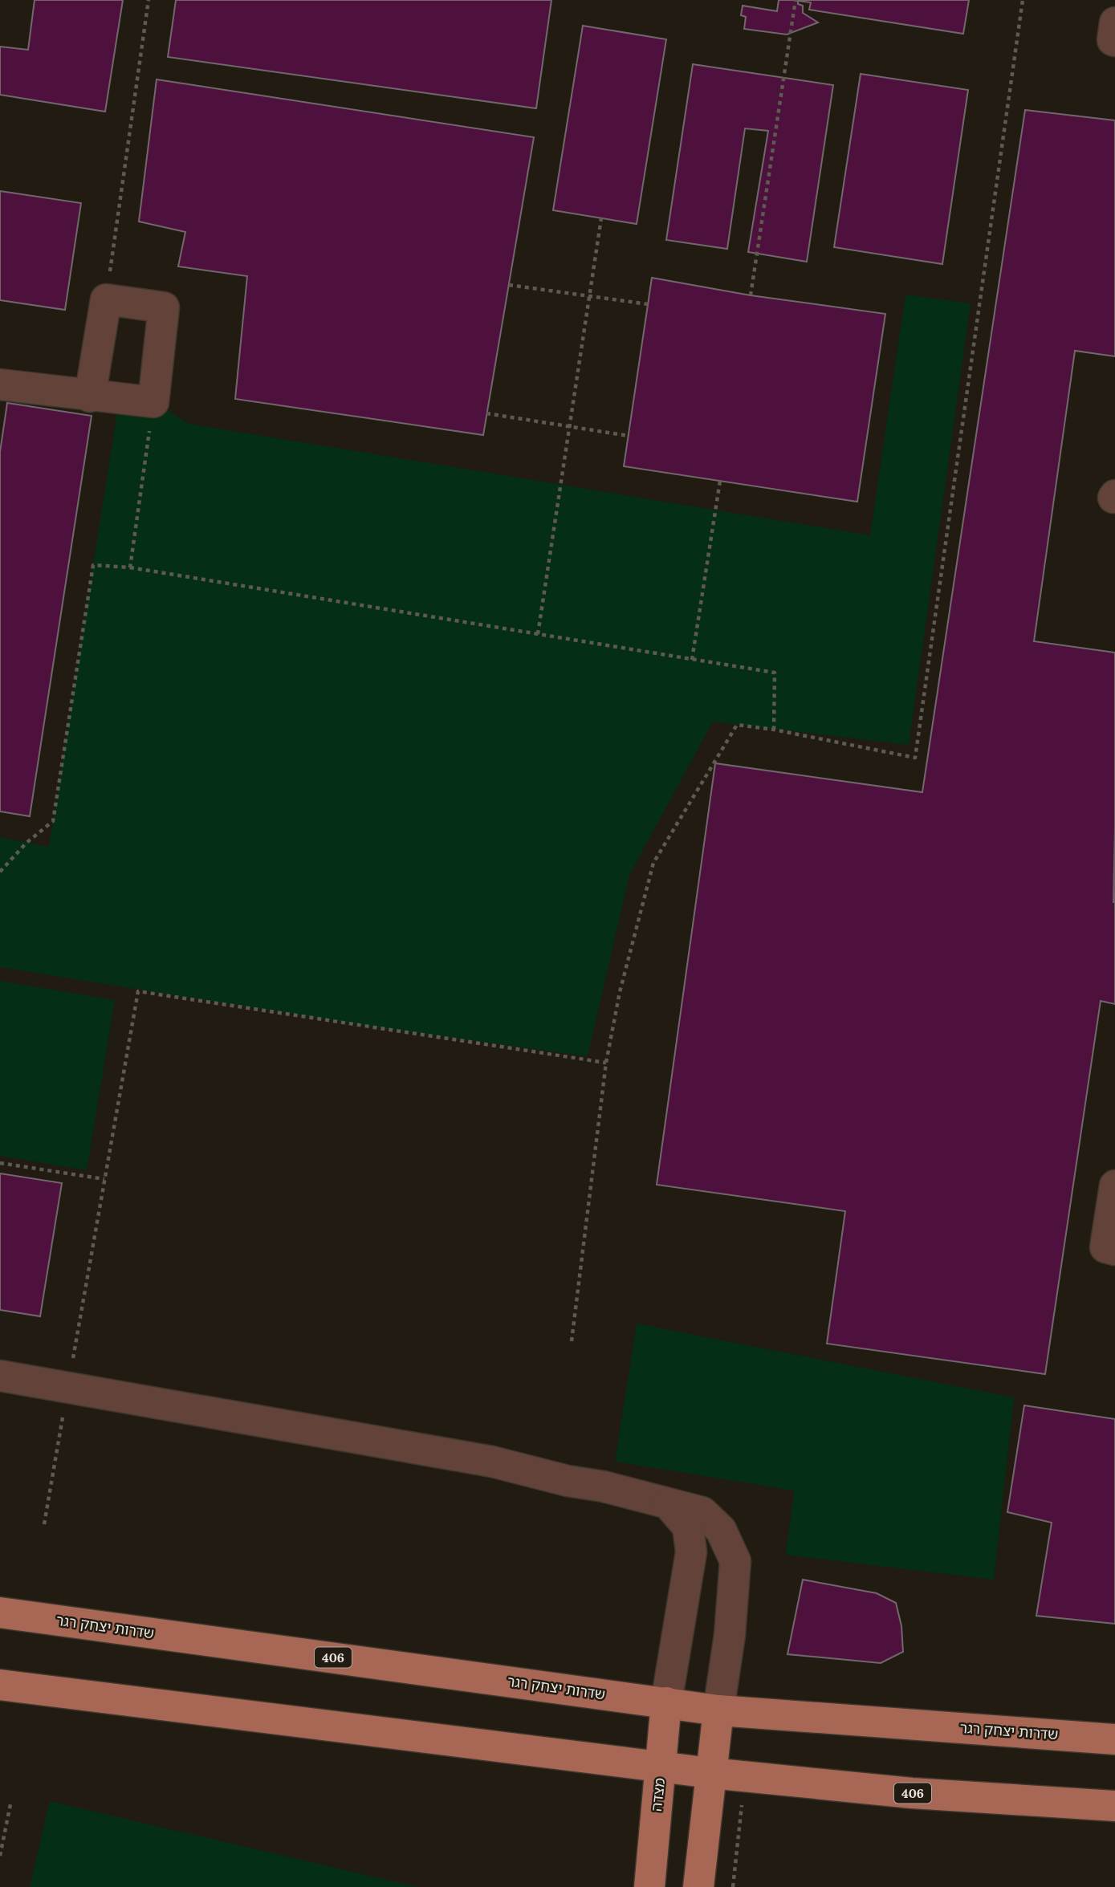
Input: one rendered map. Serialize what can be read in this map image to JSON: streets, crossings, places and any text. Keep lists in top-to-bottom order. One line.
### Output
{"streets":{"main road":["שדרות יצחק רגר","406","מצדה"]},"crossings":[["שדרות יצחק רגר","מצדה"],["406","מצדה"]]}
